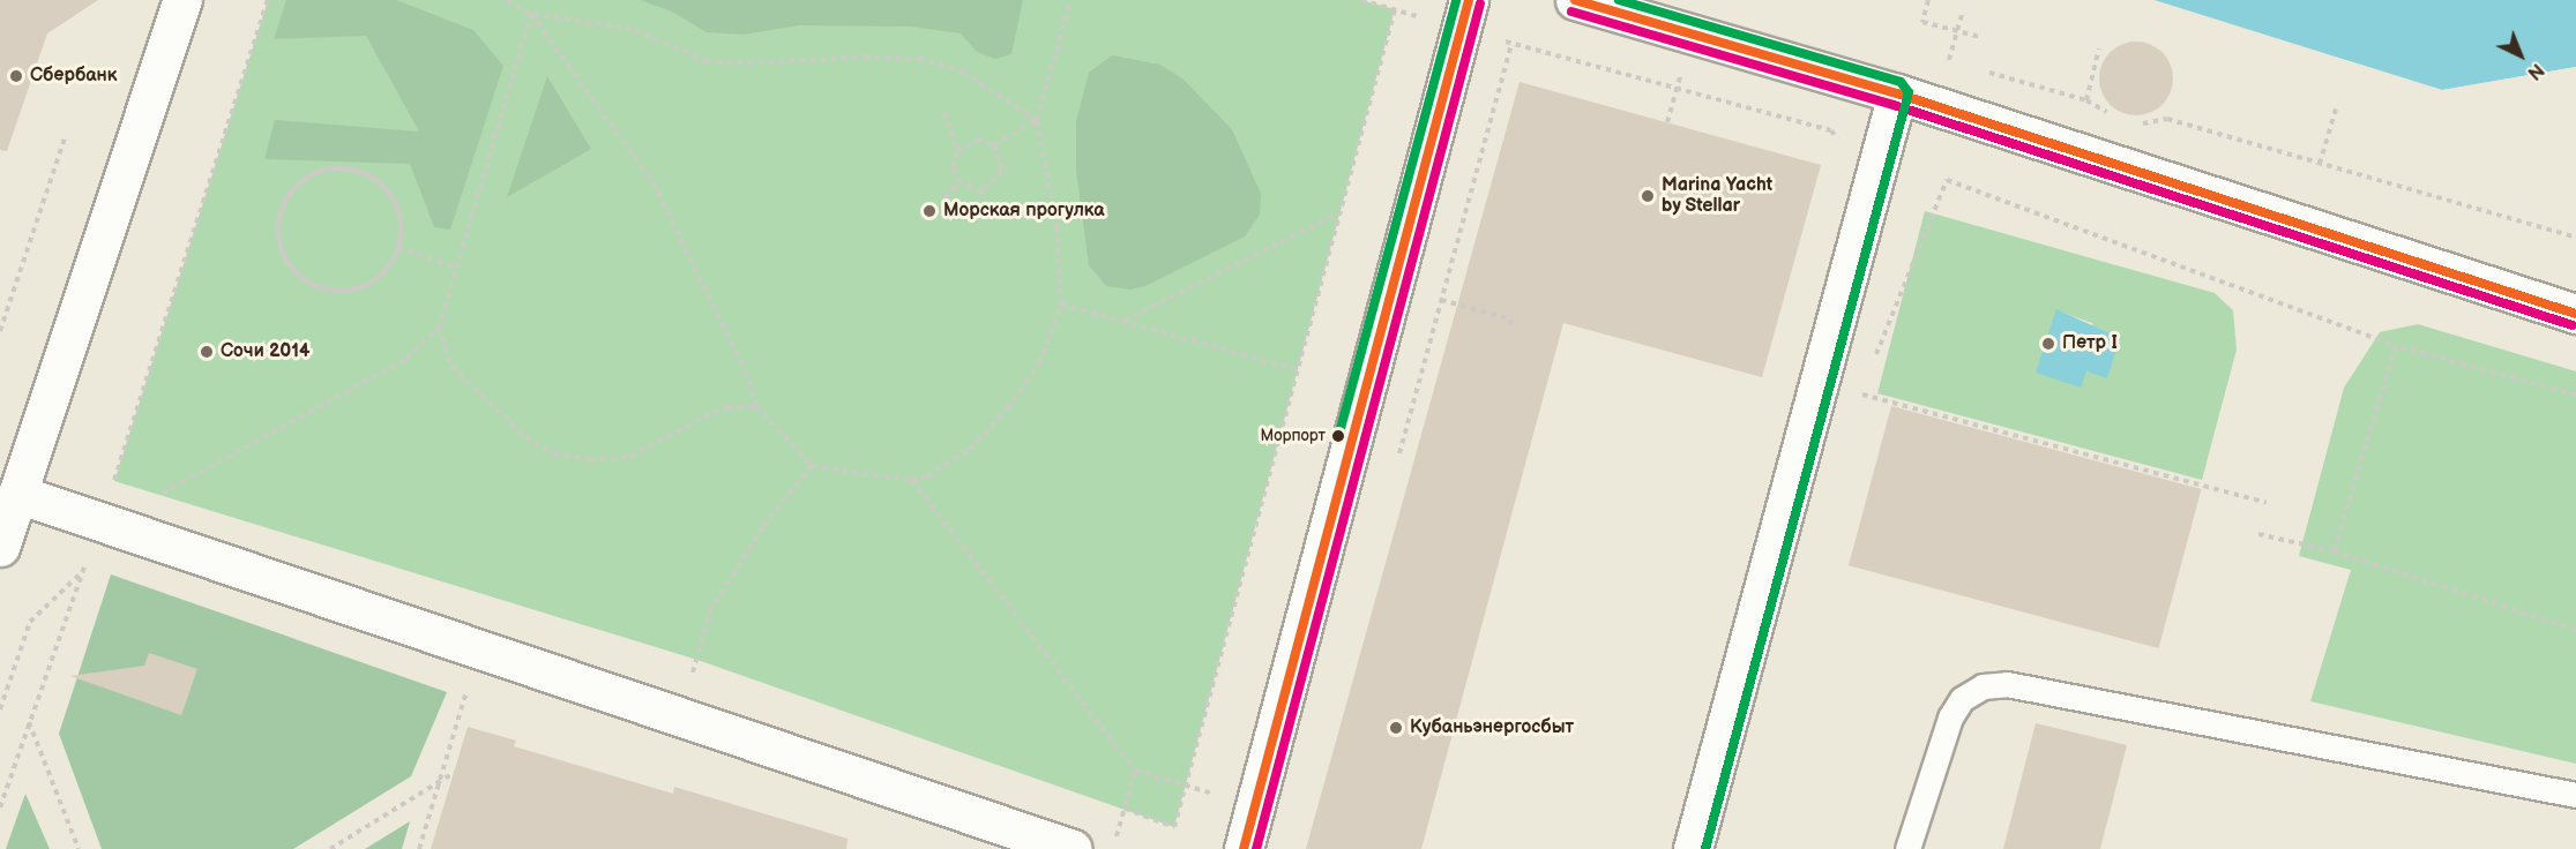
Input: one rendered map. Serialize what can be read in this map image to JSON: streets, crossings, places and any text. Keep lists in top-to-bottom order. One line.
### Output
{"places":["Сбербанк","Marina Yacht by Stellar","Морская прогулка","Петр I","Сочи 2014","Морпорт","Кубаньэнергосбыт"],"north":"bottom right"}
